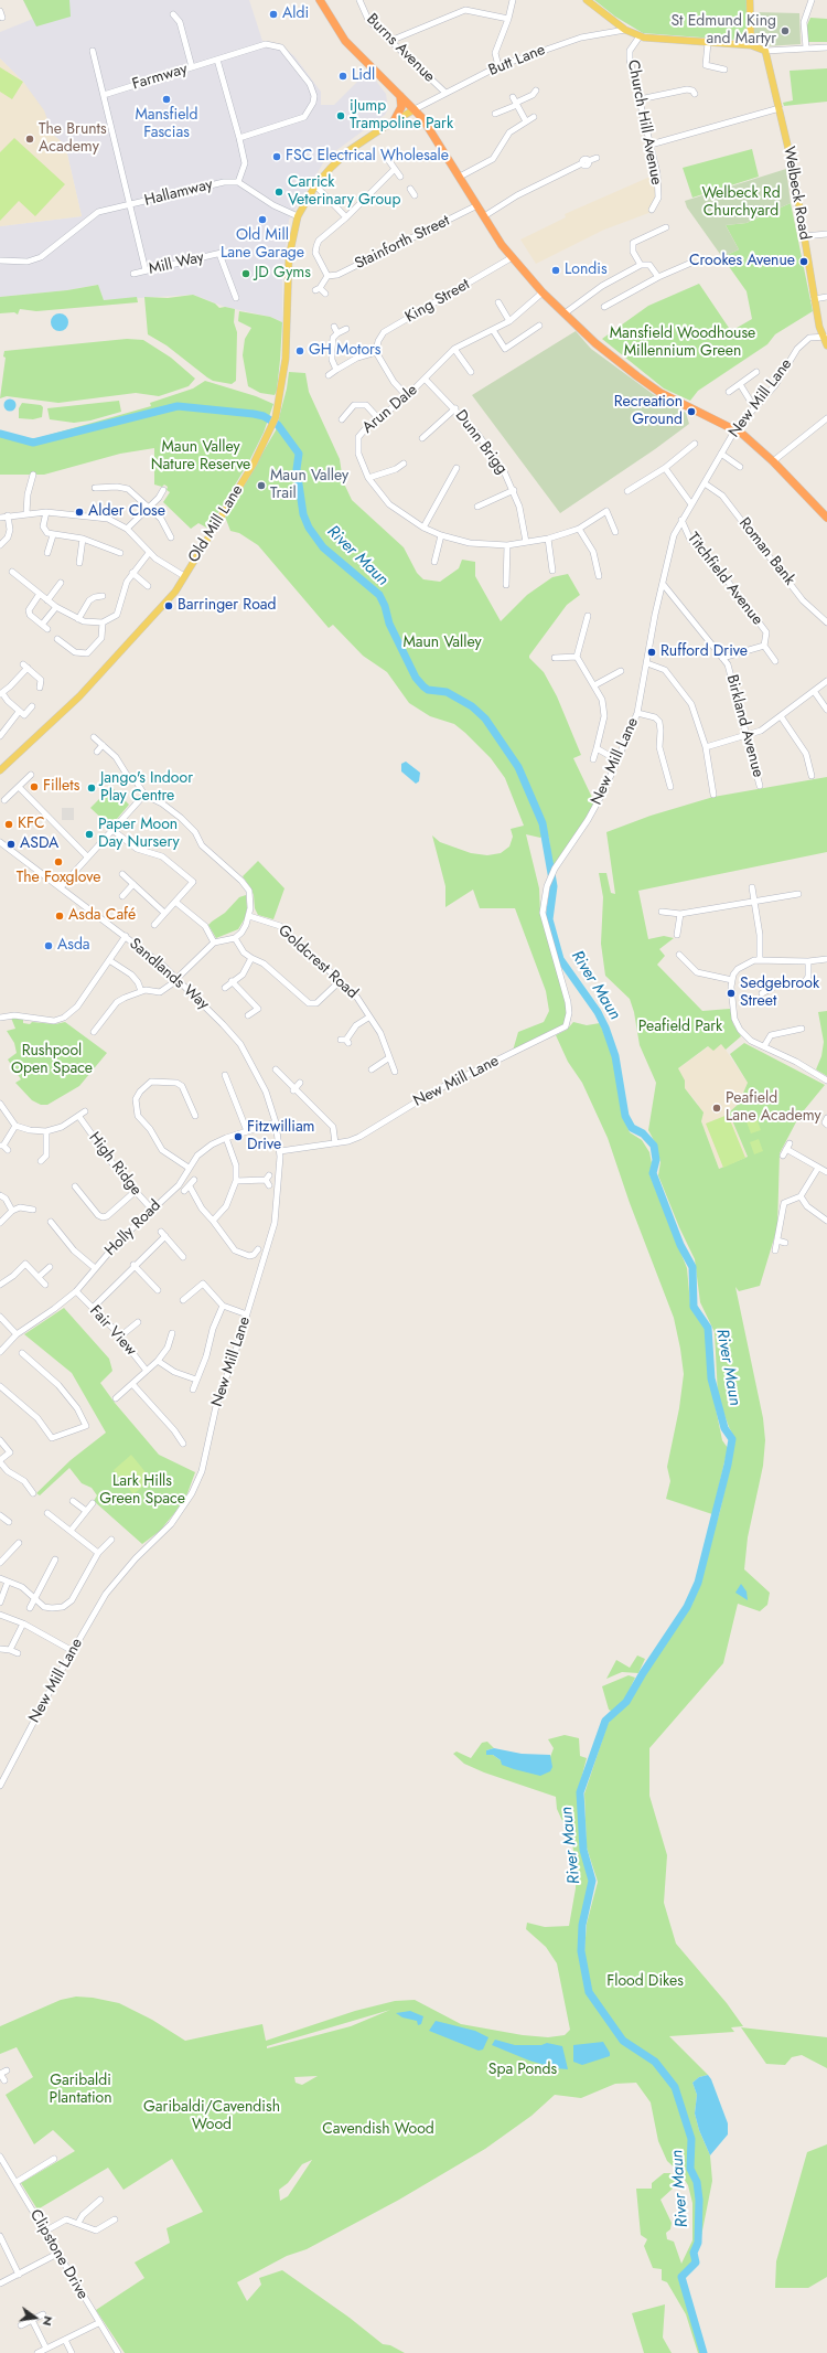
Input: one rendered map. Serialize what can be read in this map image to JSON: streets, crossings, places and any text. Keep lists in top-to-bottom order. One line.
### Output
{"streets":{"main road":["Welbeck Road","Old Mill Lane"],"street":["Burns Avenue","Butt Lane","Farmway","Church Hill Avenue","Hallamway","Stainforth Street","Mill Way","King Street","New Mill Lane","Arun Dale","Dunn Brigg","Roman Bank","Titchfield Avenue","Birkland Avenue","Goldcrest Road","Sandlands Way","High Ridge","Holly Road","Fair View","Clipstone Drive"]},"crossings":[["Burns Avenue","Butt Lane"],["Butt Lane","Old Mill Lane"],["Farmway","Hallamway"],["Welbeck Road","New Mill Lane"],["New Mill Lane","Roman Bank"],["New Mill Lane","Titchfield Avenue"],["New Mill Lane","Birkland Avenue"],["New Mill Lane","Sandlands Way"],["Arun Dale","Dunn Brigg"],["Sandlands Way","Holly Road"],["High Ridge","Holly Road"],["Holly Road","Fair View"]],"water":["River Maun"],"parks":["Welbeck Rd Churchyard","Mansfield Woodhouse Millennium Green","Maun Valley Nature Reserve","Maun Valley","Peafield Park","Rushpool Open Space","Lark Hills Green Space","Flood Dikes","Spa Ponds","Garibaldi Plantation","Garibaldi/Cavendish Wood","Cavendish Wood"],"places":["Aldi","St Edmund King and Martyr","Lidl","Mansfield Fascias","iJump Trampoline Park","The Brunts Academy","FSC Electrical Wholesale","Carrick Veterinary Group","Old Mill Lane Garage","Crookes Avenue","Londis","JD Gyms","GH Motors","Recreation Ground","Maun Valley Trail","Alder Close","Barringer Road","Rufford Drive","Fillets","Jango's Indoor Play Centre","KFC","Paper Moon Day Nursery","ASDA","The Foxglove","Asda Café","Asda","Sedgebrook Street","Peafield Lane Academy","Fitzwilliam Drive"],"north":"right"}
